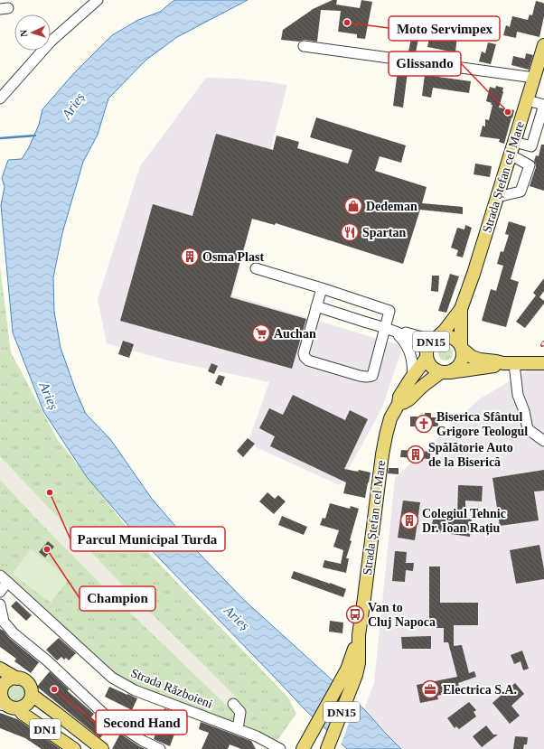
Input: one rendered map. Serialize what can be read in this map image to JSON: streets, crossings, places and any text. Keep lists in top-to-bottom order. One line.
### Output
{"streets":{"main road":["Strada Ștefan cel Mare","DN15","DN1"],"street":["Strada Războieni"]},"crossings":[["Strada Ștefan cel Mare","DN15"]],"water":["Arieș"],"places":{"other":["Moto Servimpex","Glissando","Parcul Municipal Turda","Champion","Second Hand"],"shop":["Dedeman"],"restaurant":["Spartan"],"building":["Osma Plast","Spălătorie Auto de la Biserică","Colegiul Tehnic Dr. Ioan Rațiu"],"supermarket":["Auchan"],"church":["Biserica Sfântul Grigore Teologul"],"bus stop":["Van to Cluj Napoca"],"office":["Electrica S.A."]},"north":"left"}
